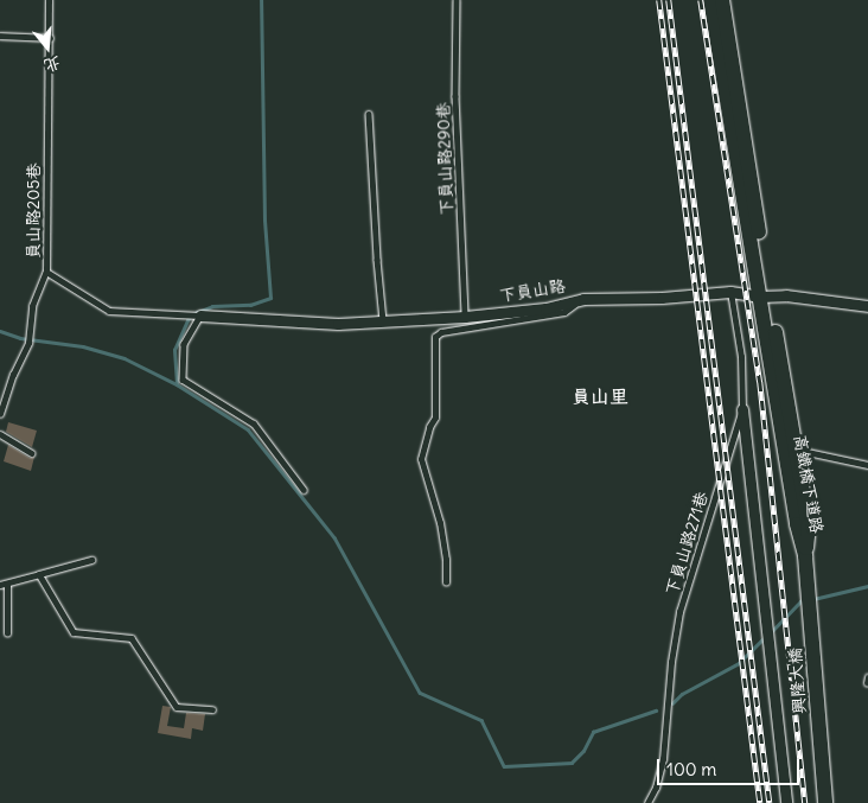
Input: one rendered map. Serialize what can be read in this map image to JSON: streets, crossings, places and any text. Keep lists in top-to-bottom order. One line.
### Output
{"streets":{"street":["下員山路","高鐵橋下道路","興隆大橋"],"lane":["下員山路290巷","員山路205巷","下員山路271巷"]},"crossings":[["下員山路290巷","下員山路"],["下員山路","高鐵橋下道路"],["下員山路","下員山路271巷"],["高鐵橋下道路","興隆大橋"]],"districts":["員山里"],"scale_bar":"100 m","north":"bottom"}
